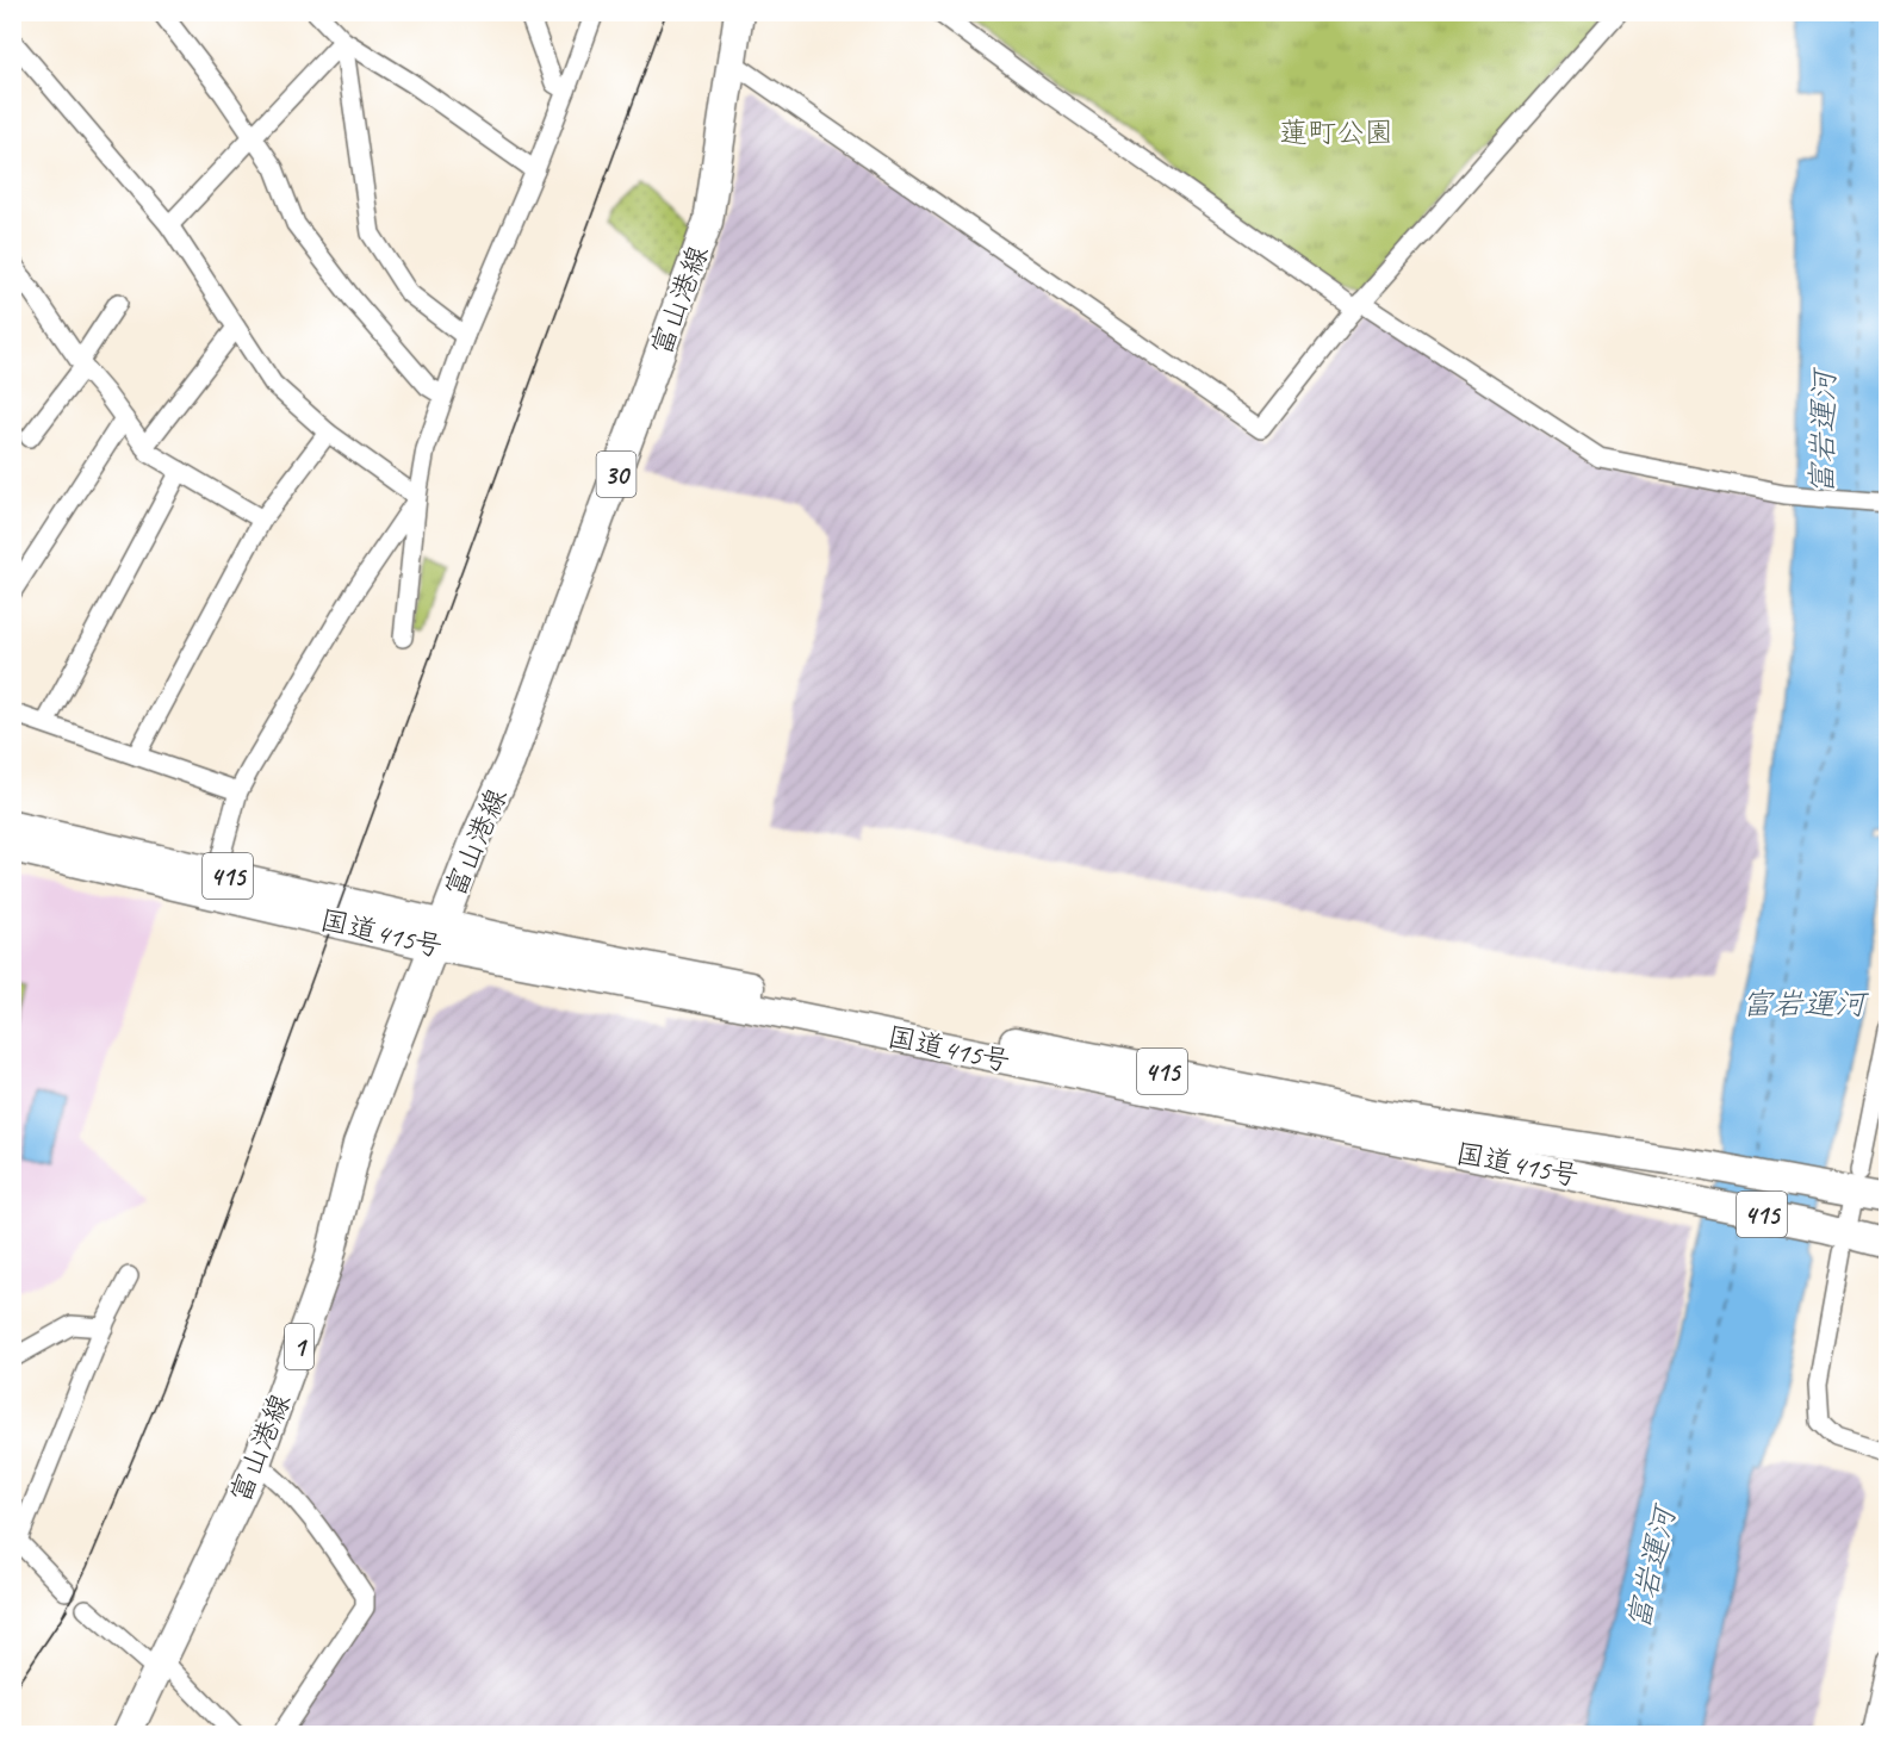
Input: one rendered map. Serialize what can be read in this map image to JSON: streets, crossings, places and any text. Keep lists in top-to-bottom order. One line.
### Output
{"streets":{"main road":["富山港線","30","415","国道415号","1"]},"crossings":[["富山港線","国道415号"]],"water":["富岩運河"],"parks":["蓮町公園"]}
